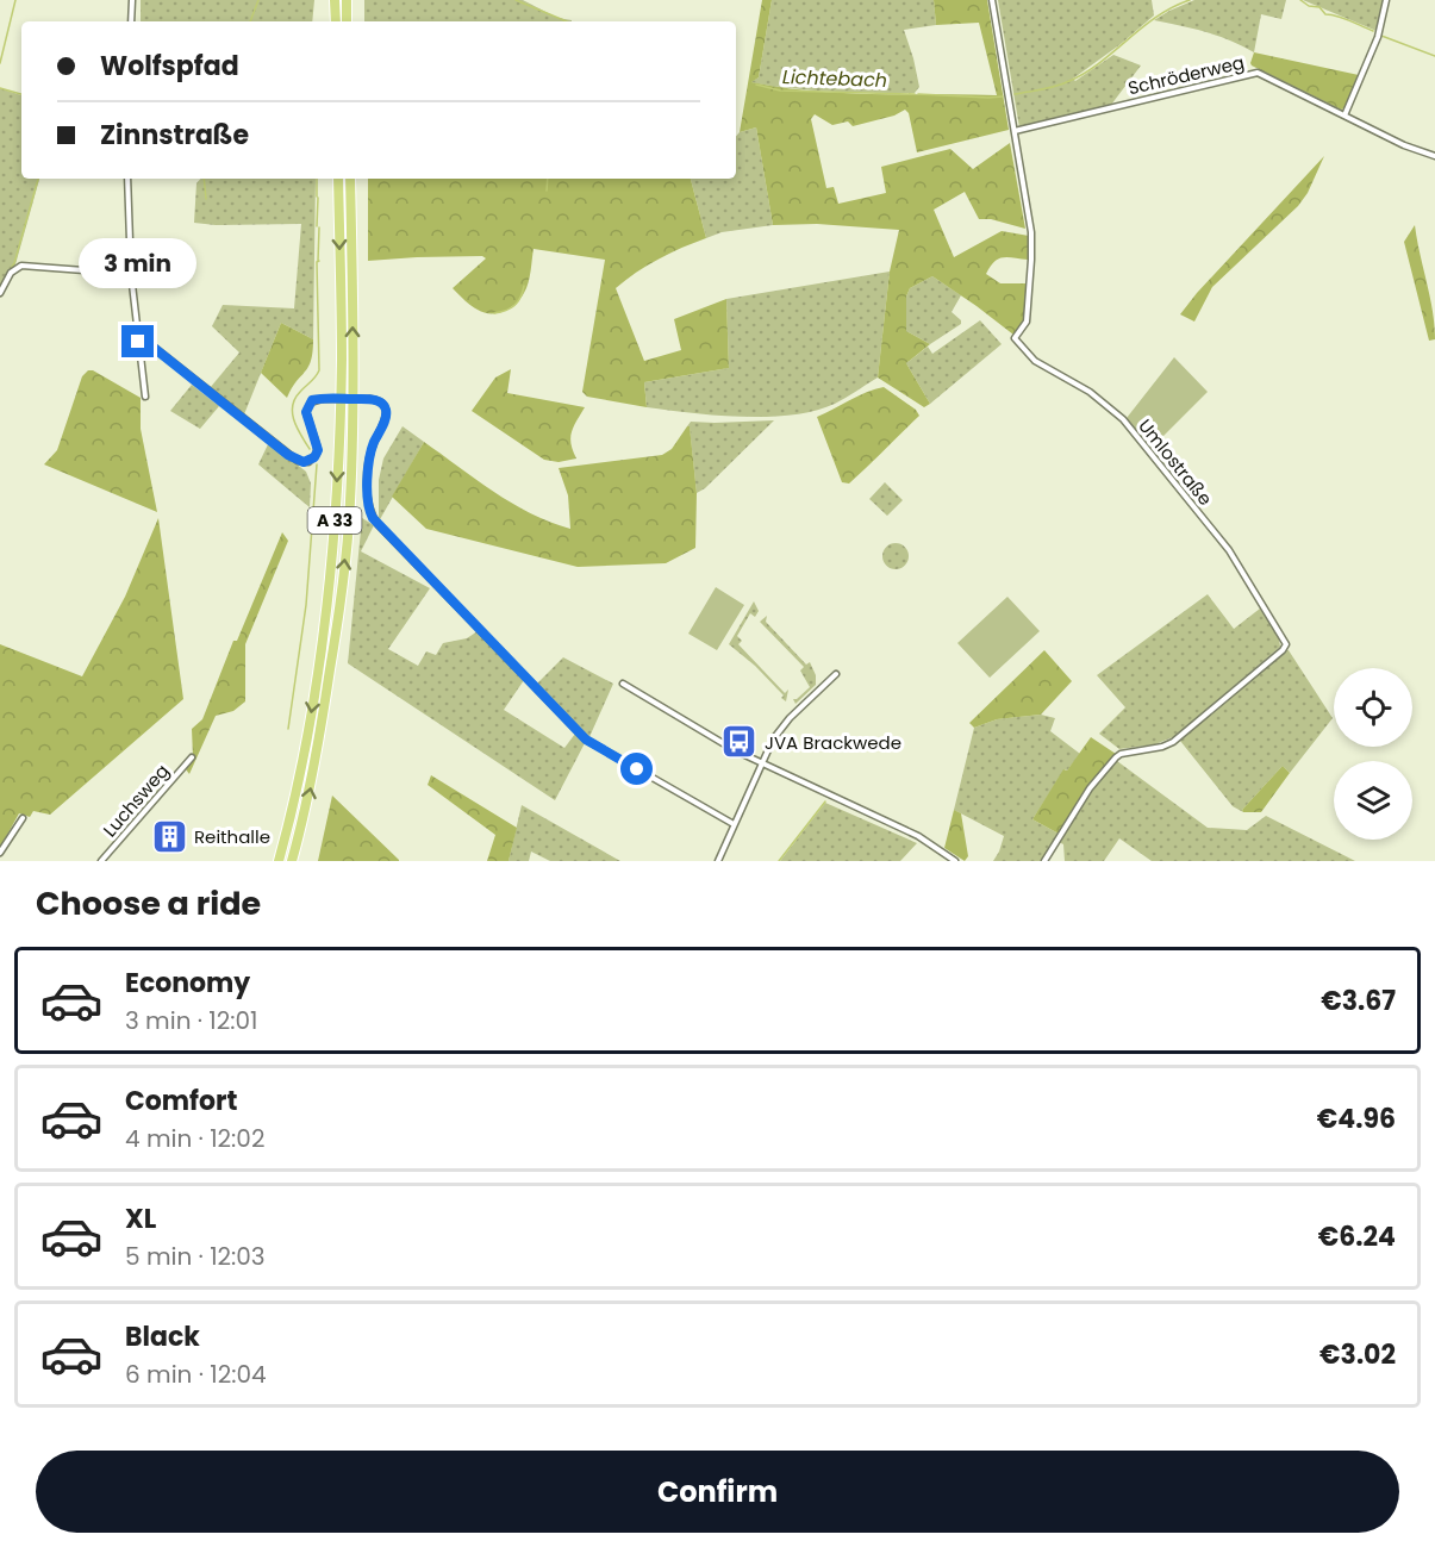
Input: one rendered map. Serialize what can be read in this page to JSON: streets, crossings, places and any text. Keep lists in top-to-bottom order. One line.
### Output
{"streets":{"highway":["A 33"],"street":["Schröderweg","Umlostraße","Luchsweg"]},"crossings":[["Schröderweg","Umlostraße"]],"water":["Lichtebach"],"places":{"bus stop":["JVA Brackwede"],"building":["Reithalle"]},"page":{"banner":["Wolfspfad","Zinnstraße"],"bubble":"3 min","heading":"Choose a ride","list":[{"name":"Economy","note":"3 min · 12:01","value":"€3.67"},{"name":"Comfort","note":"4 min · 12:02","value":"€4.96"},{"name":"XL","note":"5 min · 12:03","value":"€6.24"},{"name":"Black","note":"6 min · 12:04","value":"€3.02"}],"buttons":"Confirm"}}
